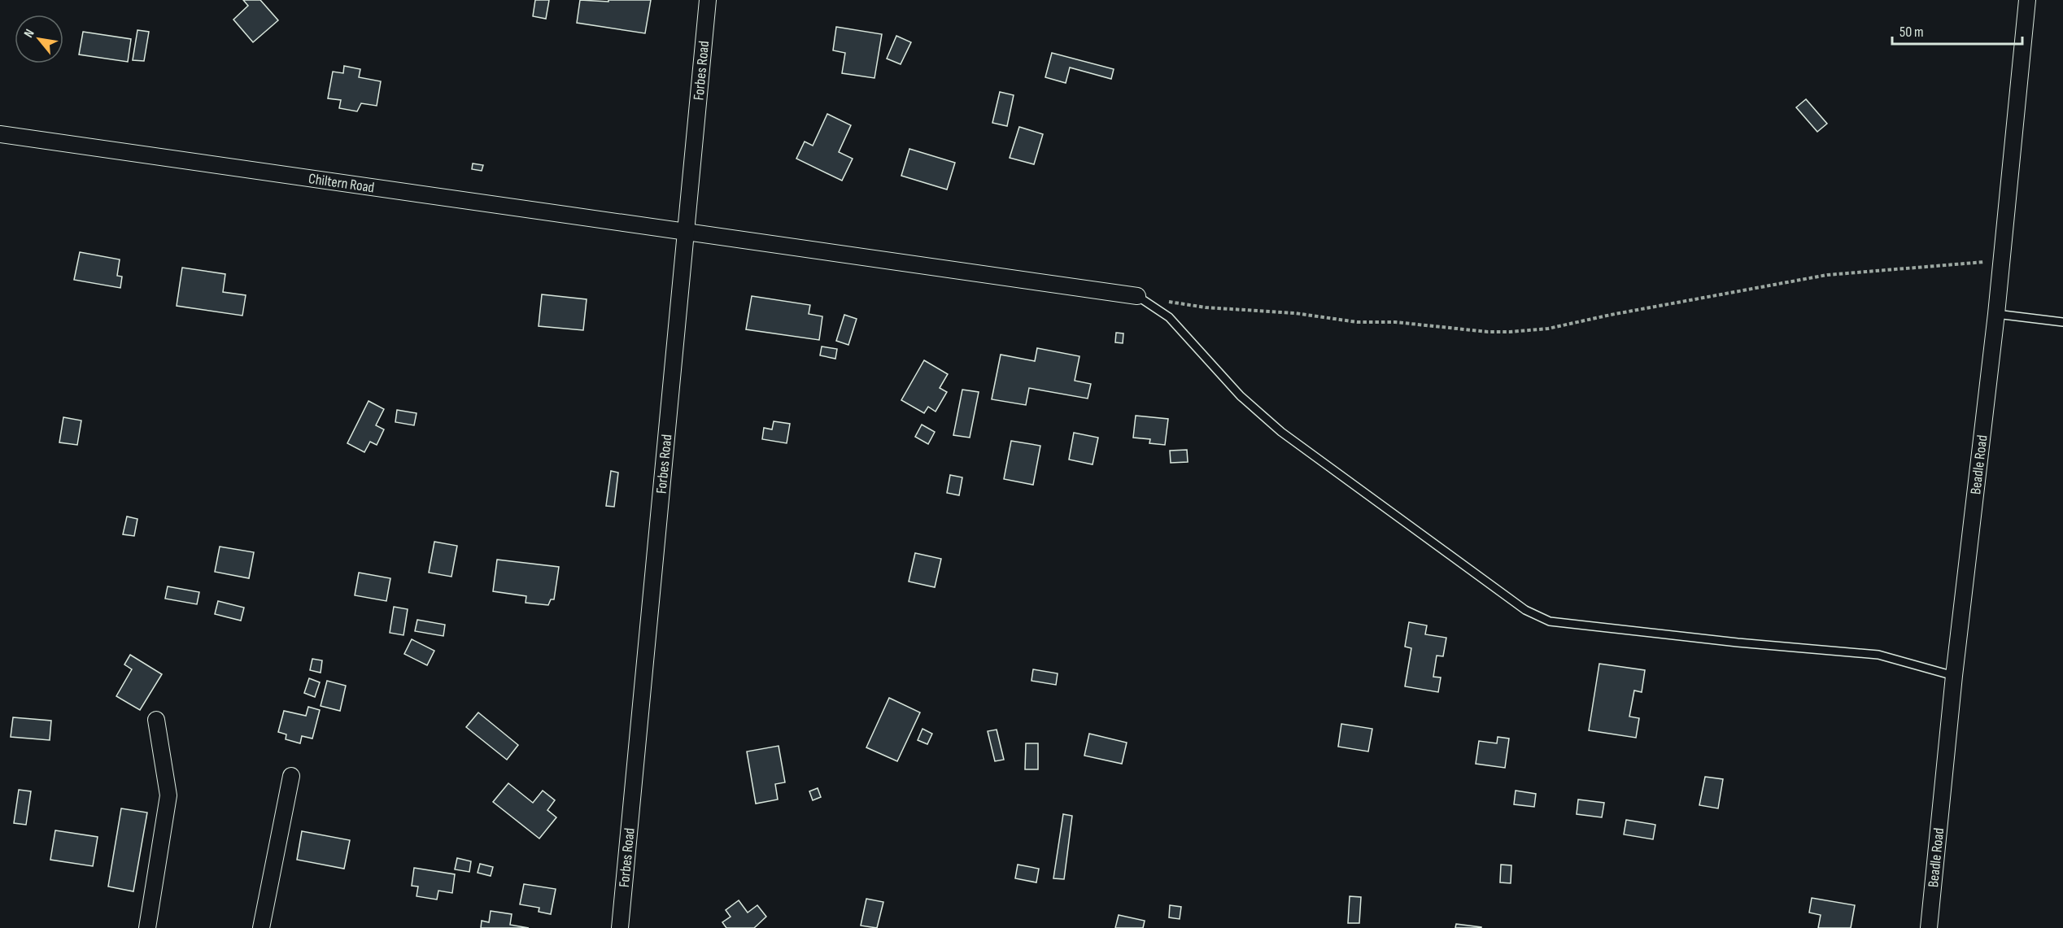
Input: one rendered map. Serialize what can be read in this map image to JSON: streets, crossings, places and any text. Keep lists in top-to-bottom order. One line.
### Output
{"streets":{"street":["Forbes Road","Chiltern Road","Beadle Road"]},"crossings":[["Forbes Road","Chiltern Road"]],"scale_bar":"50 m","north":"top left"}
